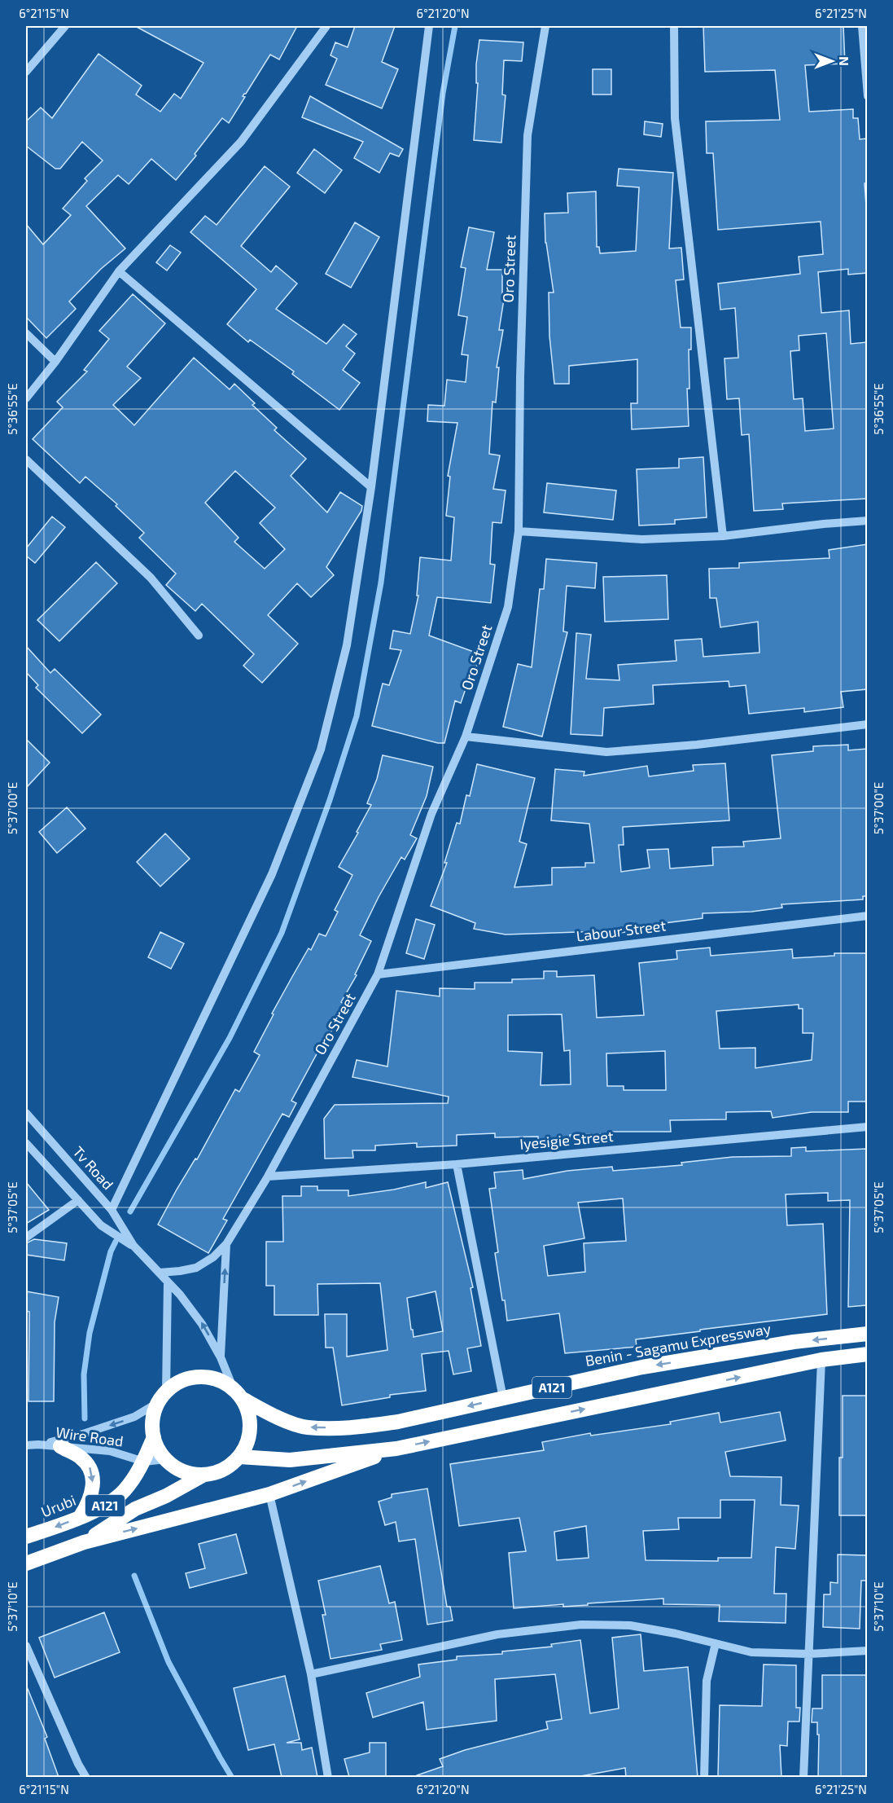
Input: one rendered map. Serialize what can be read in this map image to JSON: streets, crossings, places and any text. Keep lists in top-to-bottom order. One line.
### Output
{"streets":{"highway":["Benin - Sagamu Expressway","A121","Urubi"],"street":["Oro Street","Labour Street","Iyesigie Street","Tv Road","Wire Road"]},"crossings":[["Oro Street","Labour Street"],["Oro Street","Iyesigie Street"],["Oro Street","Tv Road"],["Tv Road","Benin - Sagamu Expressway"],["Tv Road","A121"],["Tv Road","Wire Road"],["Tv Road","Urubi"],["Benin - Sagamu Expressway","A121"],["Benin - Sagamu Expressway","Wire Road"],["Benin - Sagamu Expressway","Urubi"],["A121","Wire Road"],["A121","Urubi"],["Wire Road","Urubi"]],"north":"right","coordinates":["6°21'15\"N","6°21'20\"N","6°21'25\"N","5°36'55\"E","5°37'00\"E","5°37'05\"E","5°37'10\"E"]}
